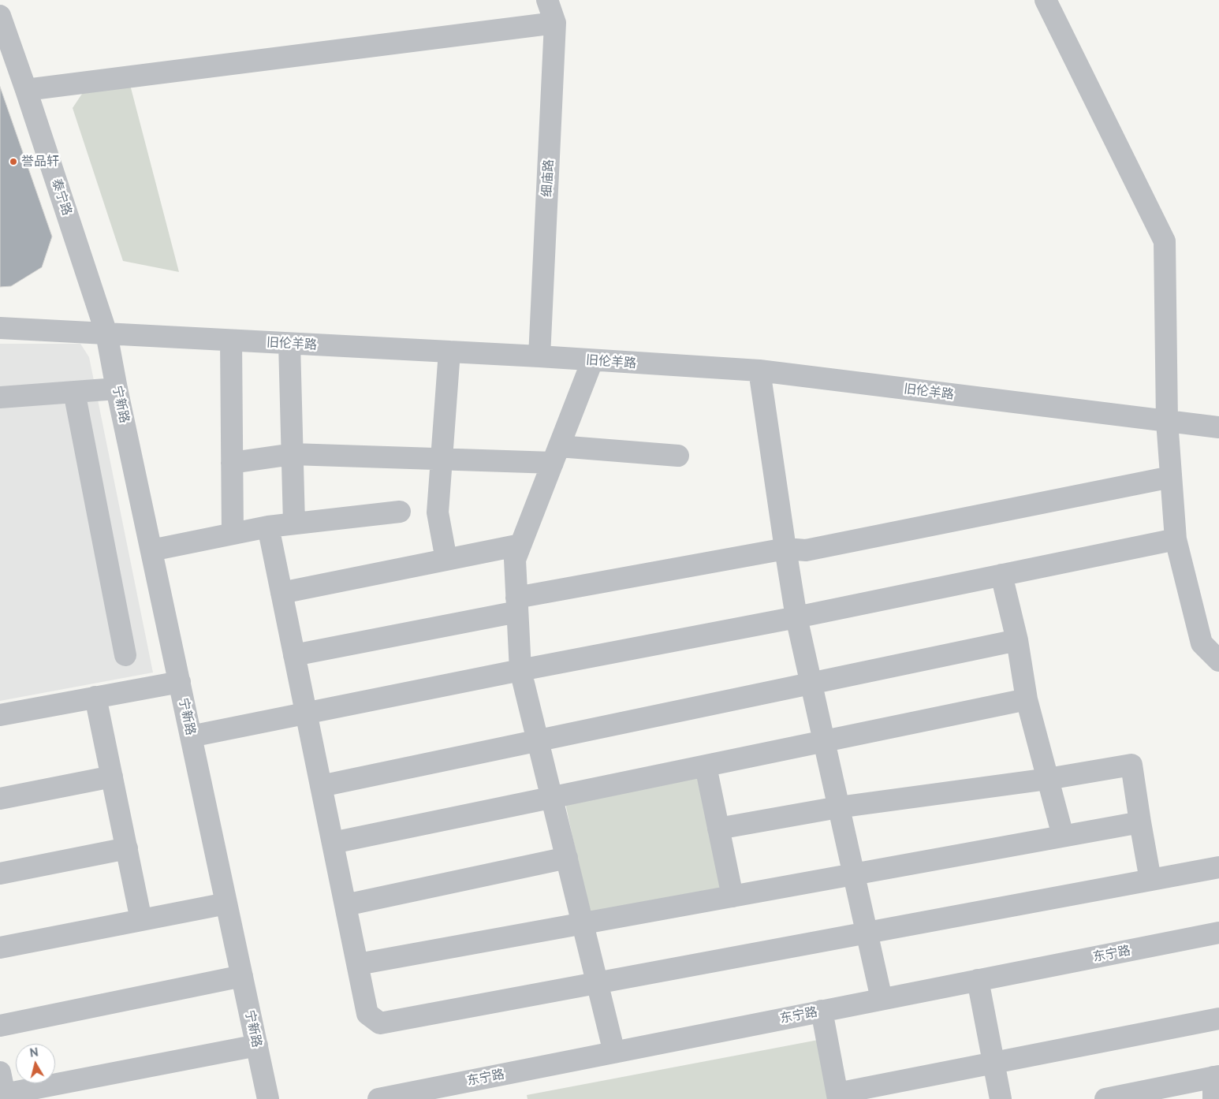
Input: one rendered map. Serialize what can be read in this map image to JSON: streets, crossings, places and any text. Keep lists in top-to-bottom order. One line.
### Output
{"streets":{"street":["细庙路","泰宁路","旧伦羊路","宁新路","东宁路"]},"crossings":[["细庙路","旧伦羊路"],["泰宁路","旧伦羊路"],["泰宁路","宁新路"],["旧伦羊路","宁新路"]],"places":["誉品轩"],"north":"top"}
